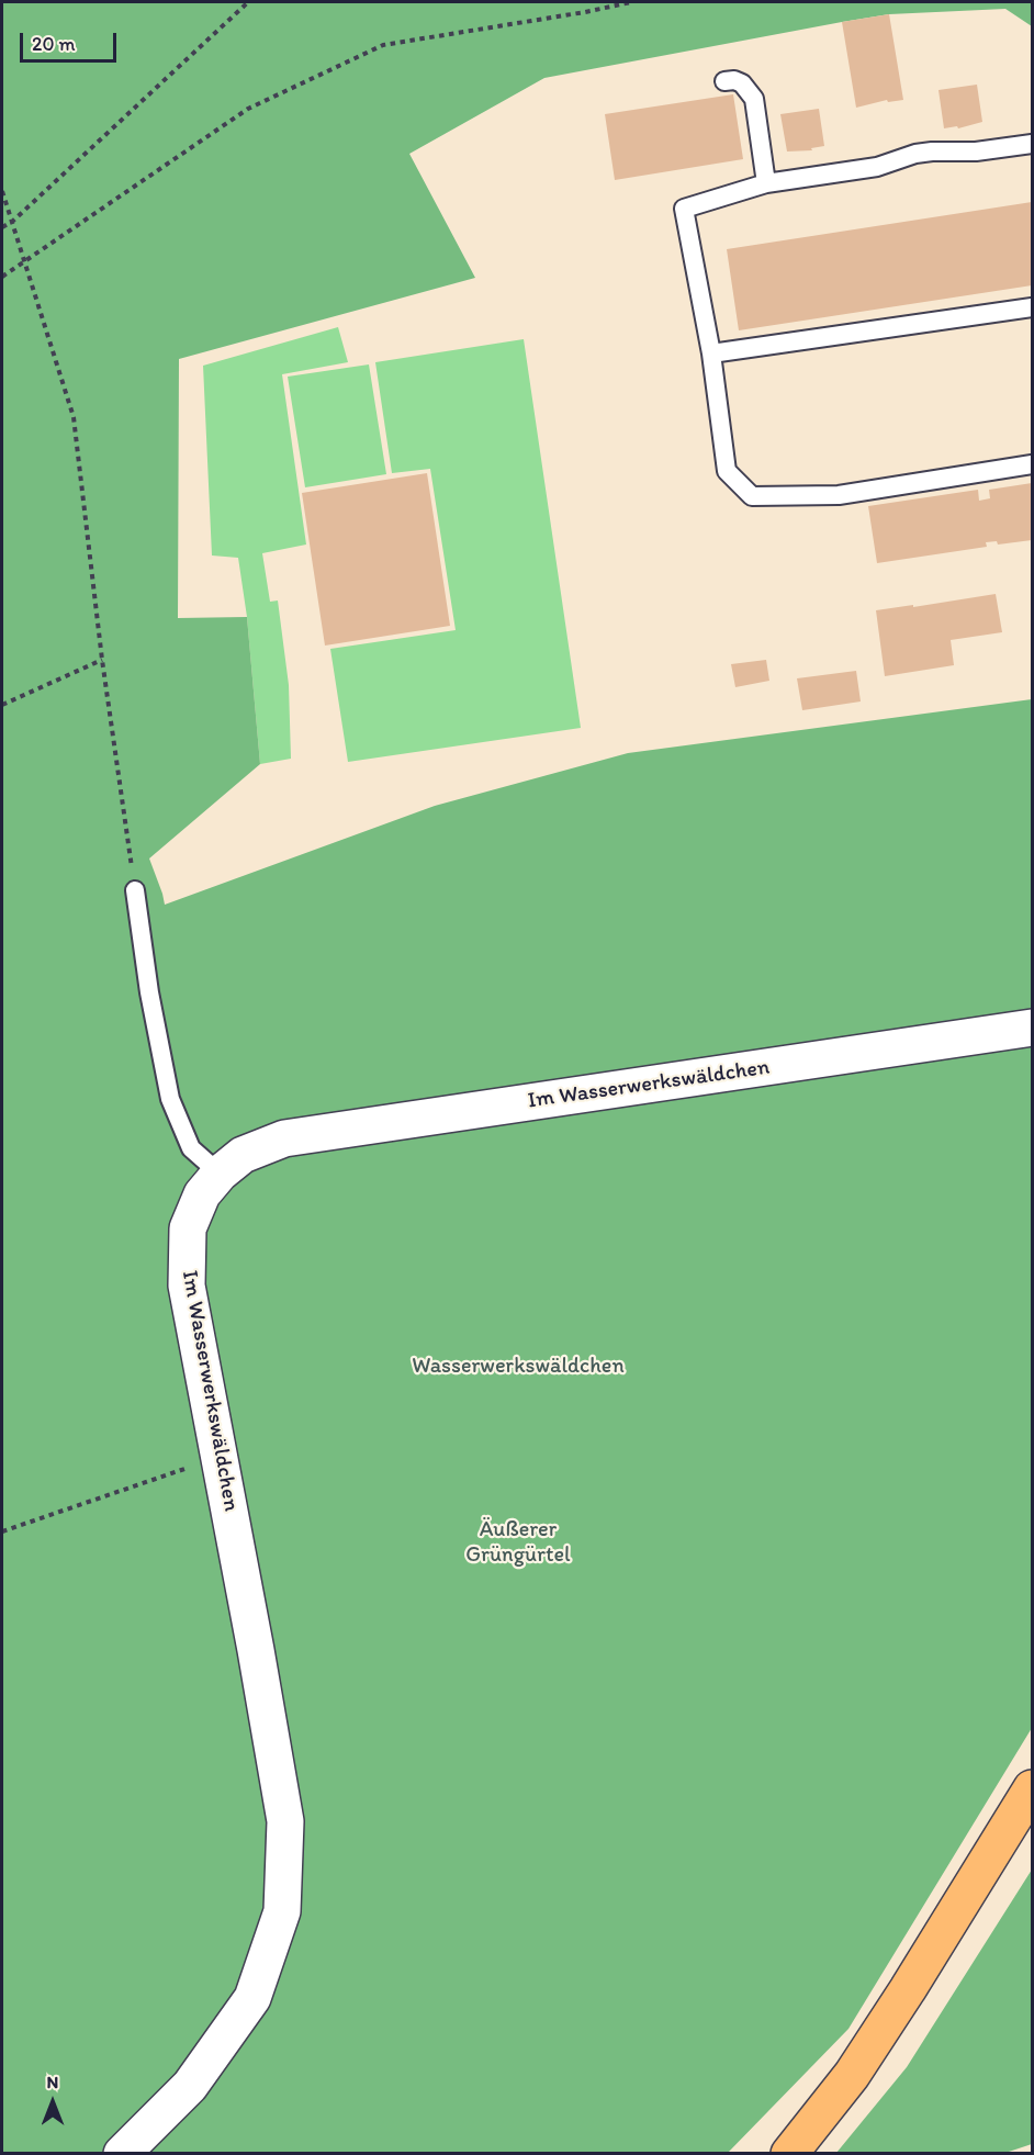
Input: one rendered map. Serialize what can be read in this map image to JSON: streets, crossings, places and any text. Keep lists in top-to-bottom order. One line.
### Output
{"streets":{"street":["Im Wasserwerkswäldchen"]},"parks":["Wasserwerkswäldchen","Äußerer Grüngürtel"],"scale_bar":"20 m","north":"top"}
